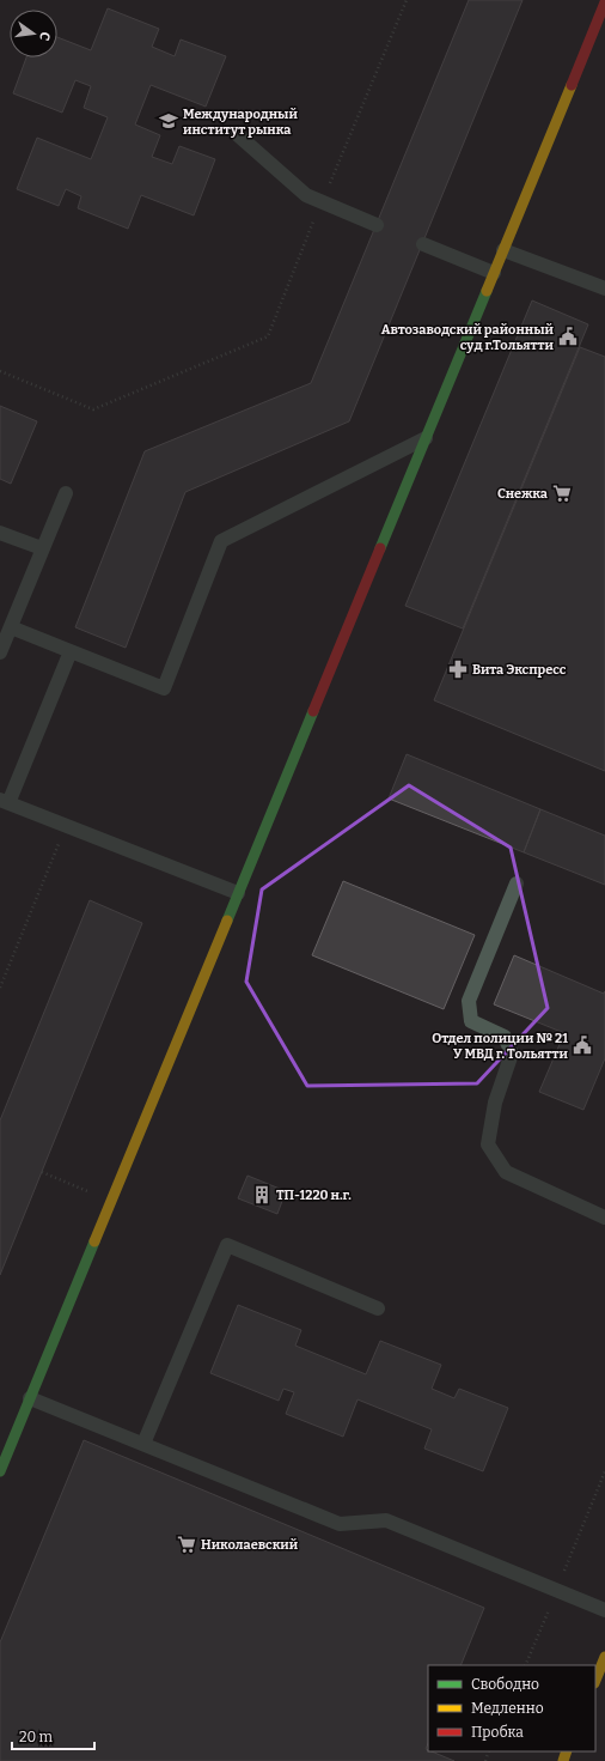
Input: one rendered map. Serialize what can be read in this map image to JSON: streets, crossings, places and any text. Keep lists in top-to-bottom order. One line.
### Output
{"places":{"school or university":["Международный институт рынка"],"public building":["Автозаводский районный суд г.Тольятти","Отдел полиции № 21 У МВД г. Тольятти"],"supermarket":["Снежка","Николаевский"],"pharmacy":["Вита Экспресс"],"building":["ТП-1220 н.г."]},"legend":["Свободно","Медленно","Пробка"],"scale_bar":"20 m","north":"right"}
